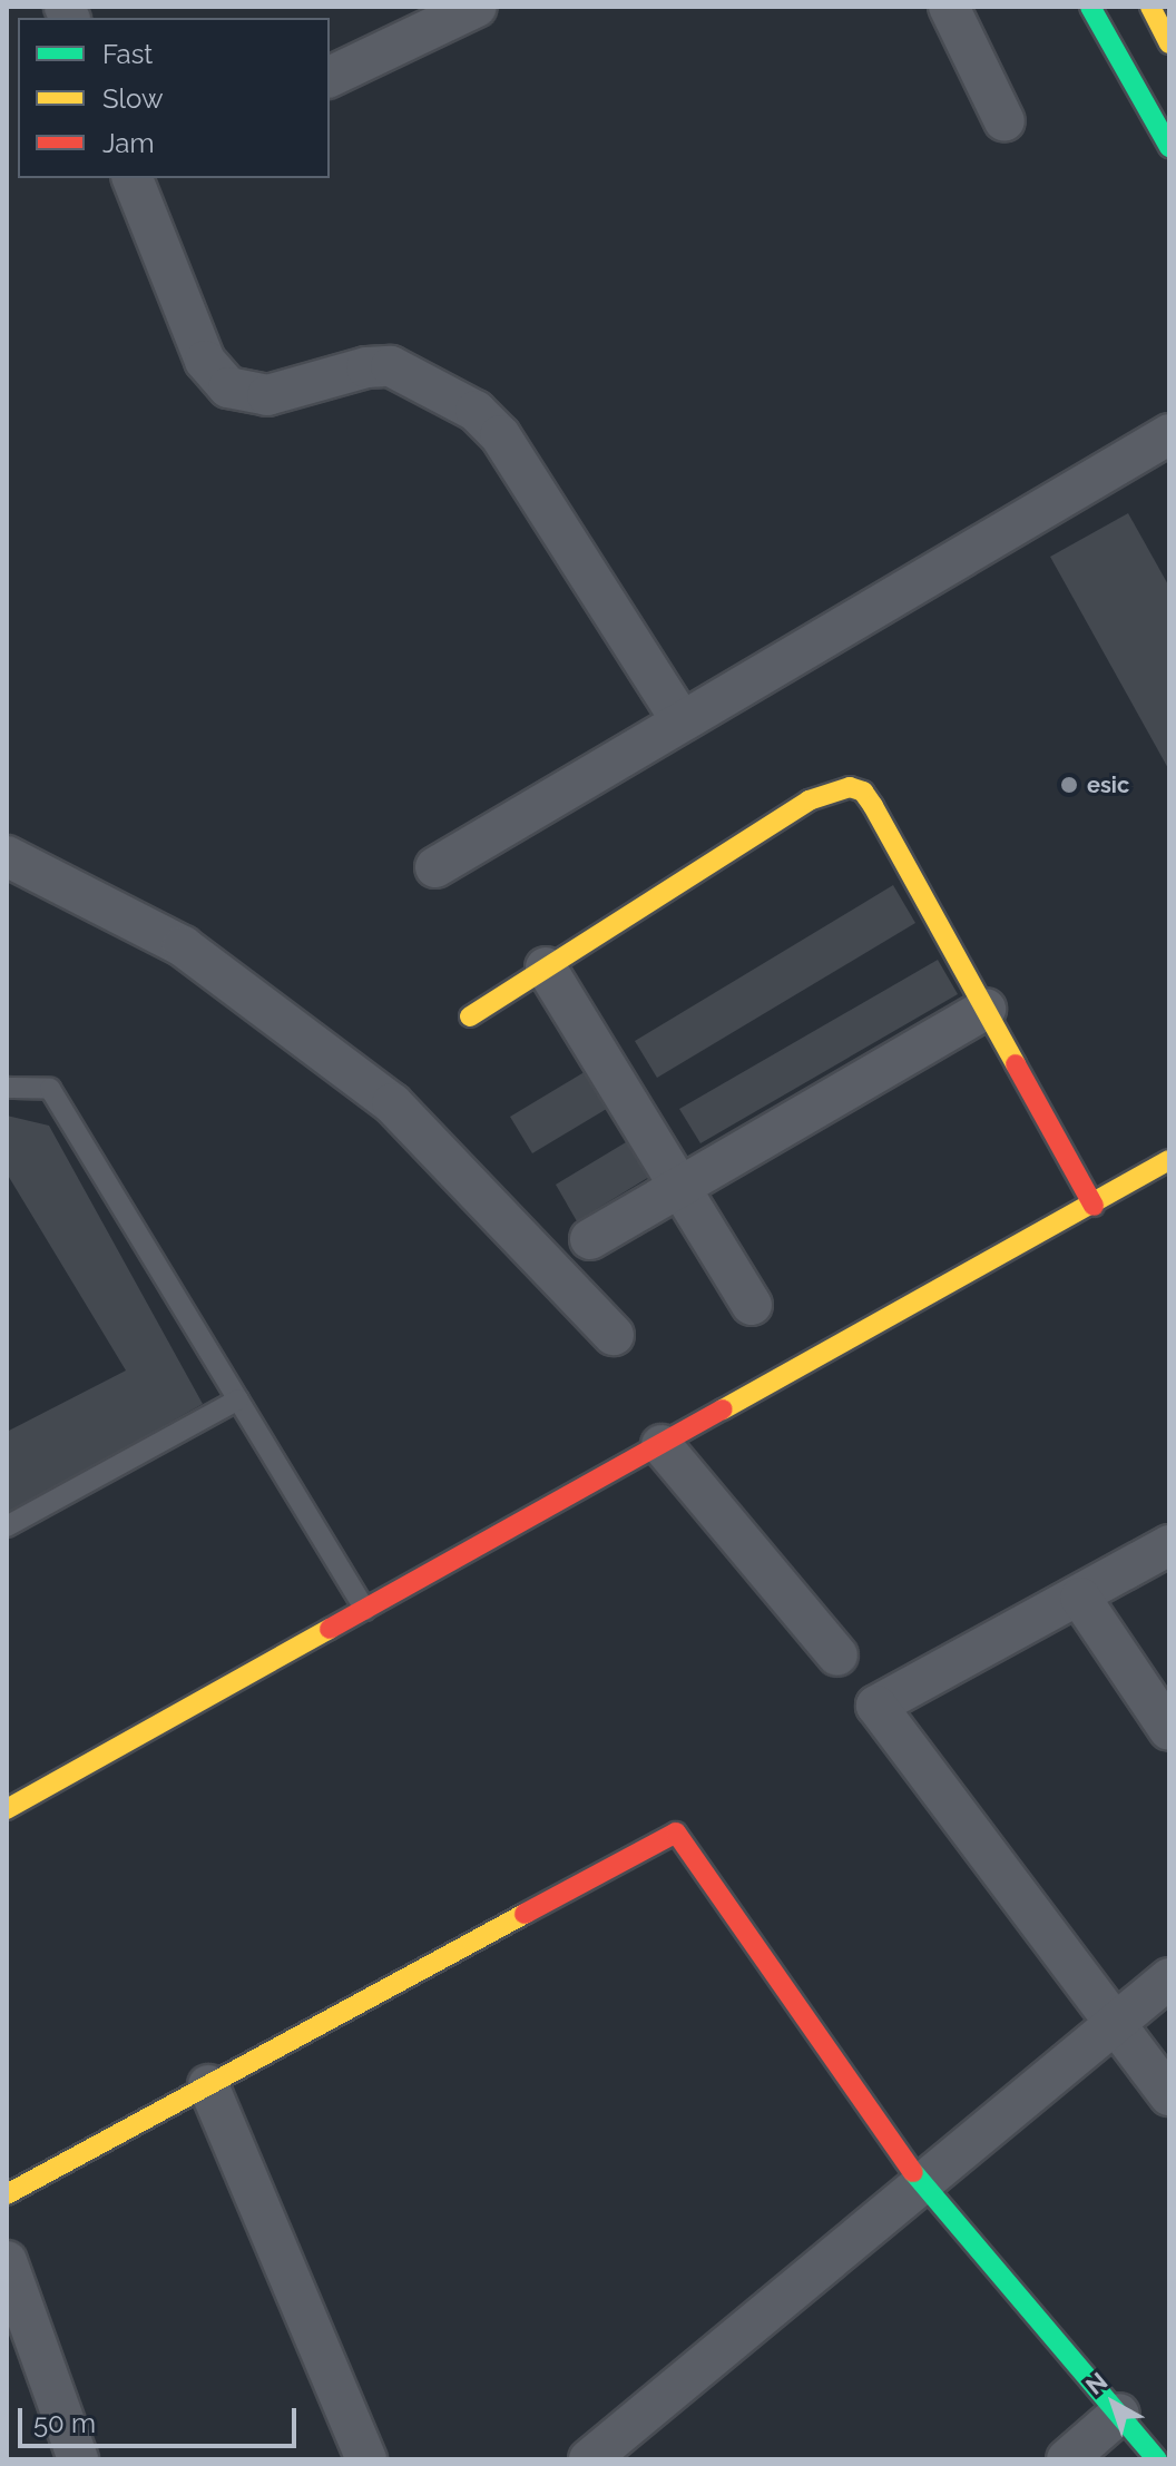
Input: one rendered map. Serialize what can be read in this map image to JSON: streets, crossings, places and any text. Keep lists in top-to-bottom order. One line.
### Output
{"places":["esic"],"legend":["Fast","Slow","Jam"],"scale_bar":"50 m","north":"top left"}
